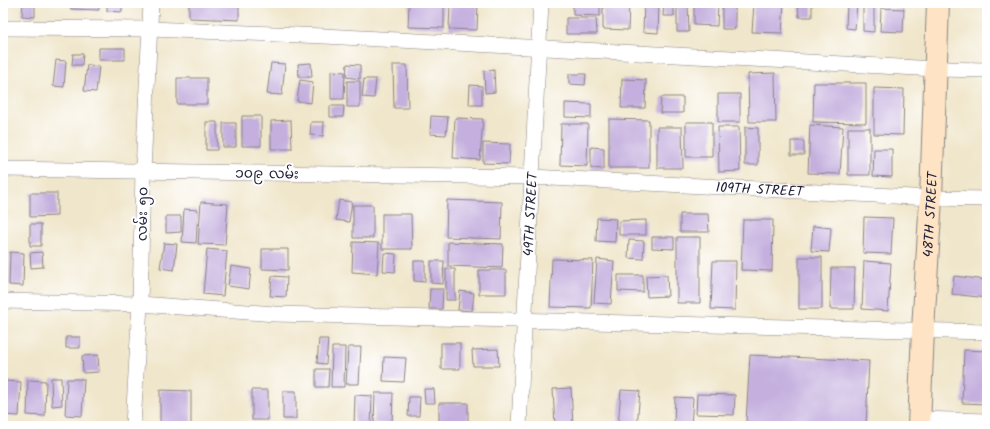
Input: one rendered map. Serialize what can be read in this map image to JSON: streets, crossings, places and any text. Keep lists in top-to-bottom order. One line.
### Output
{"streets":{"main road":["48TH STREET"],"street":["၁၀၉ လမ်း","109TH STREET","လမ်း ၅၀","49TH STREET"]},"crossings":[["၁၀၉ လမ်း","109TH STREET"],["၁၀၉ လမ်း","လမ်း ၅၀"],["၁၀၉ လမ်း","49TH STREET"],["109TH STREET","49TH STREET"],["109TH STREET","48TH STREET"]]}
